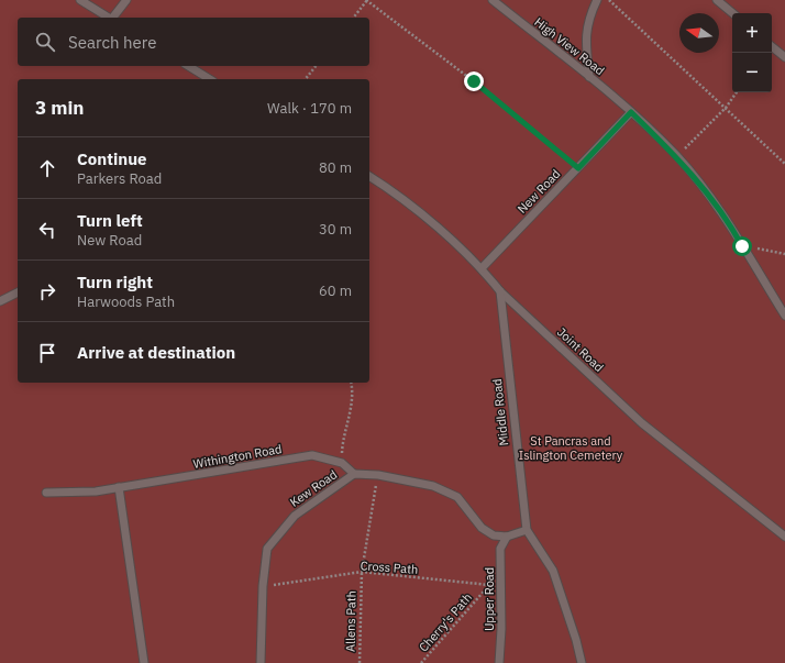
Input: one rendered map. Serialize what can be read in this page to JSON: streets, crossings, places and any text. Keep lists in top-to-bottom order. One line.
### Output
{"streets":{"lane":["High View Road","New Road","Joint Road","Middle Road","Withington Road","Kew Road","Upper Road"],"path":["Cross Path","Allens Path","Cherry's Path"]},"crossings":[["High View Road","New Road"],["New Road","Joint Road"],["Joint Road","Middle Road"],["Kew Road","Cross Path"],["Kew Road","Upper Road"],["Kew Road","Allens Path"],["Cross Path","Allens Path"],["Cross Path","Cherry's Path"],["Upper Road","Cherry's Path"]],"parks":["St Pancras and Islington Cemetery"],"north":"left","page":{"map_buttons":["+","−"],"search":"Search here","heading":["3 min","Walk · 170 m"],"list":[["Continue","Parkers Road","80 m"],["Turn left","New Road","30 m"],["Turn right","Harwoods Path","60 m"],"Arrive at destination"]}}
